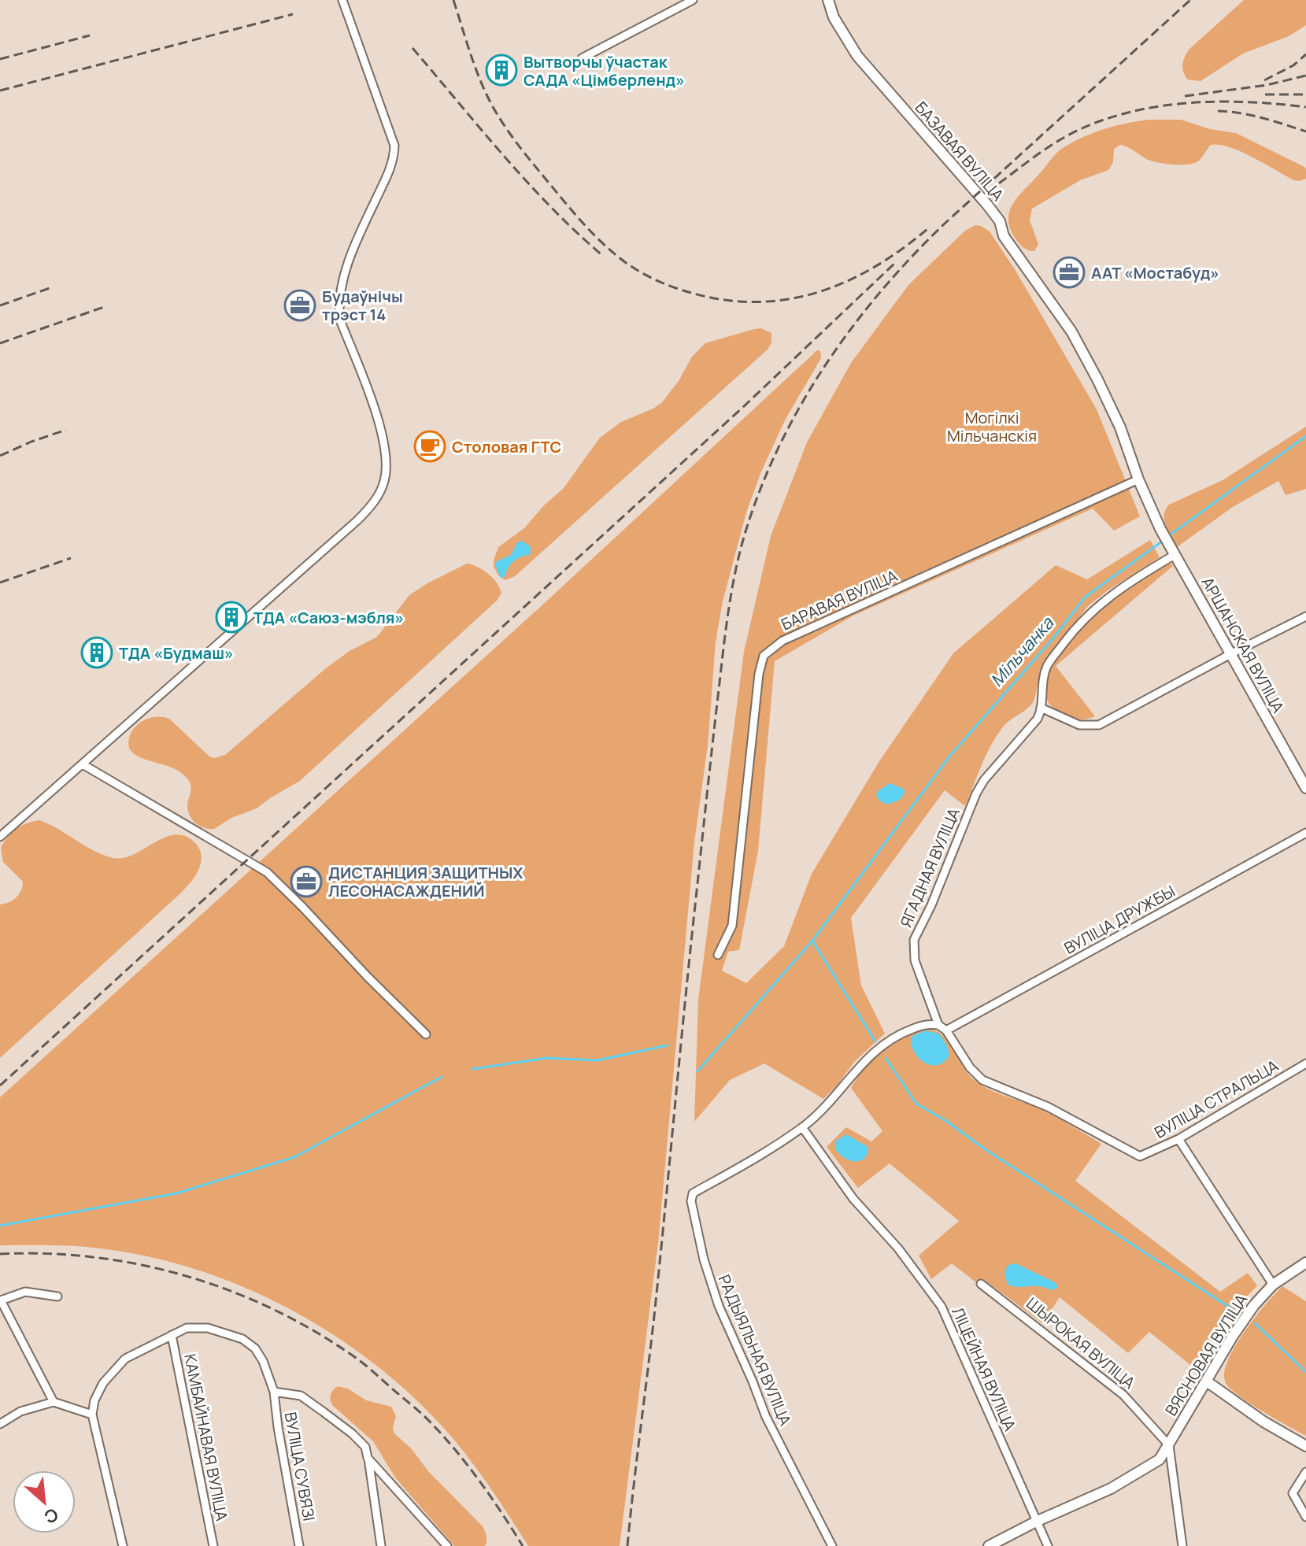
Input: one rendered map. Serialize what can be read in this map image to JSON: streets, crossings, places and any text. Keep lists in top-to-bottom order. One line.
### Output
{"streets":{"street":["БАЗАВАЯ ВУЛІЦА","БАРАВАЯ ВУЛІЦА","АРШАНСКАЯ ВУЛІЦА","ЯГАДНАЯ ВУЛІЦА","ВУЛІЦА ДРУЖБЫ","ВУЛІЦА СТРАЛЬЦА","ШЫРОКАЯ ВУЛІЦА","РАДЫЯЛЬНАЯ ВУЛІЦА","ВЯСНОВАЯ ВУЛІЦА","ЛІЦЕЙНАЯ ВУЛІЦА","КАМБАЙНАВАЯ ВУЛІЦА","ВУЛІЦА СУВЯЗІ"]},"crossings":[["БАЗАВАЯ ВУЛІЦА","БАРАВАЯ ВУЛІЦА"],["БАЗАВАЯ ВУЛІЦА","АРШАНСКАЯ ВУЛІЦА"],["АРШАНСКАЯ ВУЛІЦА","ЯГАДНАЯ ВУЛІЦА"],["ЯГАДНАЯ ВУЛІЦА","РАДЫЯЛЬНАЯ ВУЛІЦА"],["ВУЛІЦА ДРУЖБЫ","ВУЛІЦА СТРАЛЬЦА"],["ШЫРОКАЯ ВУЛІЦА","ВЯСНОВАЯ ВУЛІЦА"],["РАДЫЯЛЬНАЯ ВУЛІЦА","ЛІЦЕЙНАЯ ВУЛІЦА"],["КАМБАЙНАВАЯ ВУЛІЦА","ВУЛІЦА СУВЯЗІ"]],"water":["Мільчанка"],"parks":["Могілкі Мільчанскія"],"places":{"building":["Вытворчы ўчастак САДА «Цімберленд»","ТДА «Саюз-мэбля»","ТДА «Будмаш»"],"office":["ААТ «Мостабуд»","Будаўнічы трэст 14","ДИСТАНЦИЯ ЗАЩИТНЫХ ЛЕСОНАСАЖДЕНИЙ"],"cafe":["Столовая ГТС"]},"north":"bottom right"}
